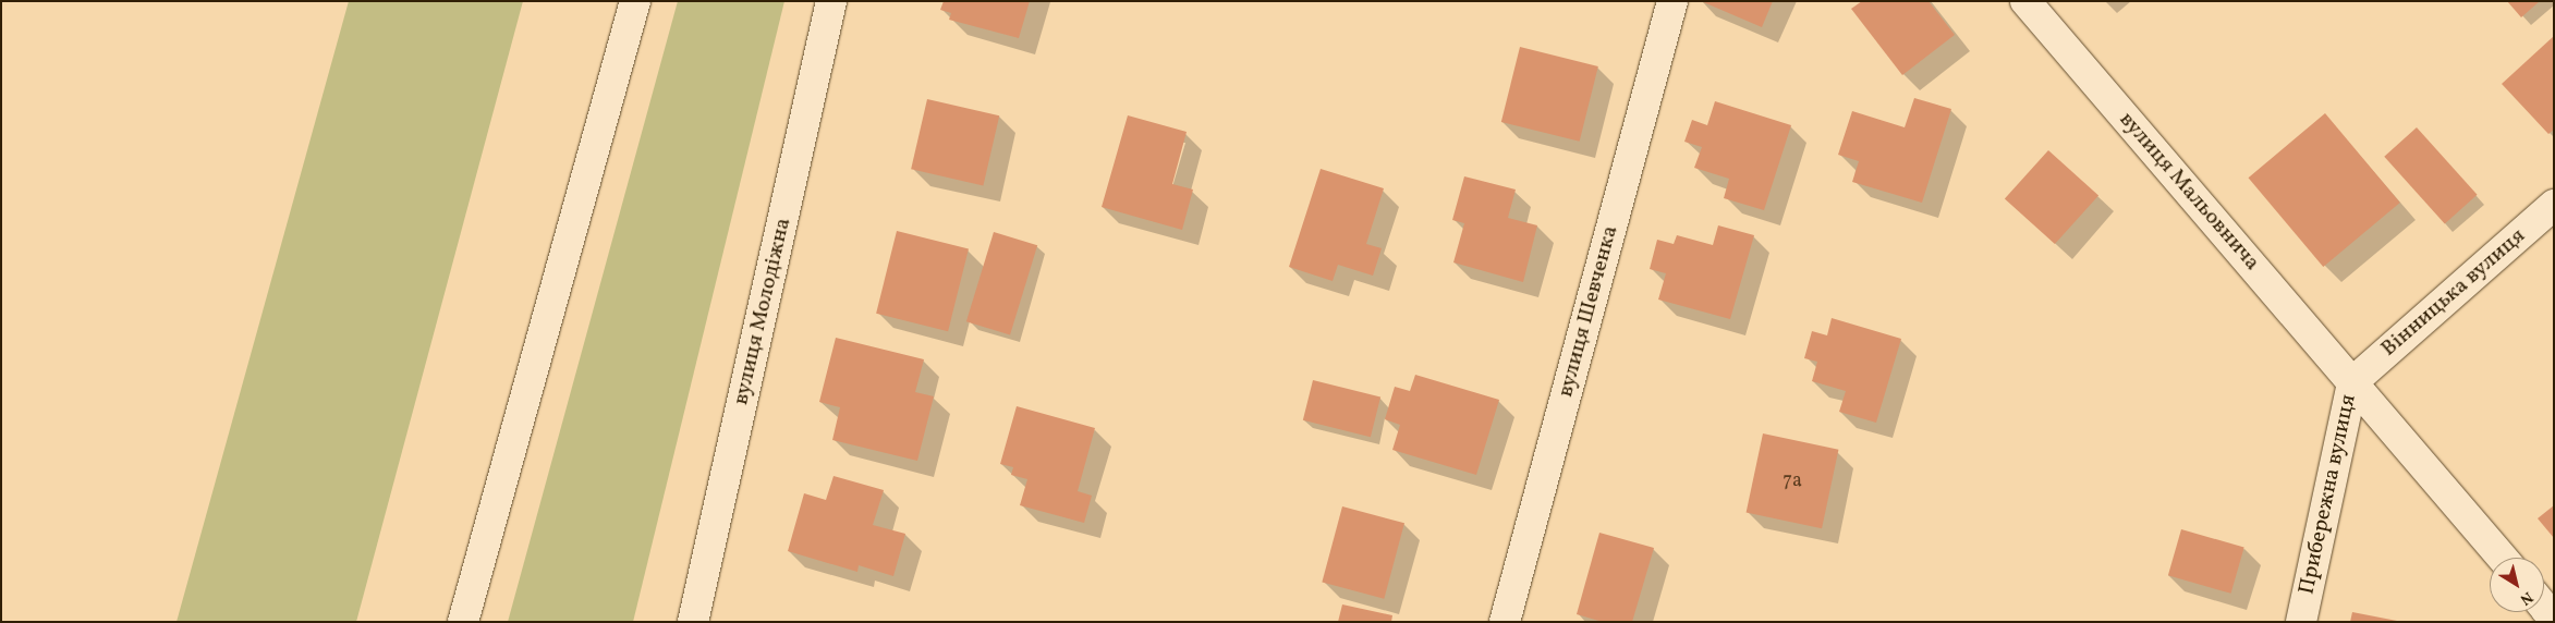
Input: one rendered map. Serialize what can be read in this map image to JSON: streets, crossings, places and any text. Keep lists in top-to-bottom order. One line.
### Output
{"streets":{"street":["вулиця Мальовнича","Вінницька вулиця","вулиця Молодіжна","вулиця Шевченка","Прибережна вулиця"]},"crossings":[["вулиця Мальовнича","Вінницька вулиця"],["вулиця Мальовнича","Прибережна вулиця"],["Вінницька вулиця","Прибережна вулиця"]],"house_numbers":["7а"],"north":"bottom right"}
